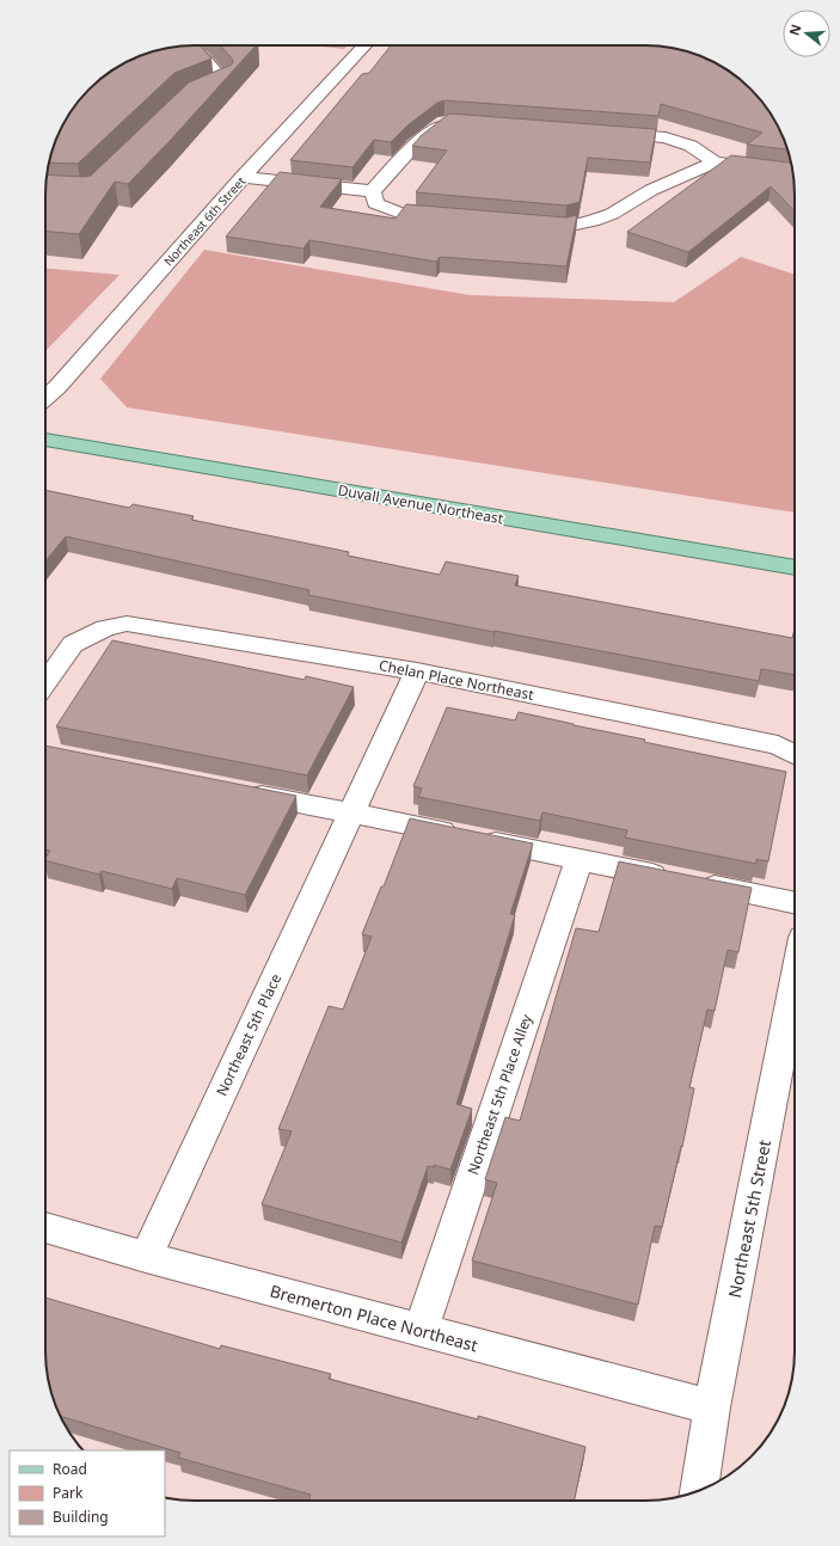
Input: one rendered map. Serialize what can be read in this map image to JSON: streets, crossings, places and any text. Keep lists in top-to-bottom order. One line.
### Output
{"streets":{"main road":["Duvall Avenue Northeast"],"street":["Northeast 6th Street","Chelan Place Northeast","Northeast 5th Place","Northeast 5th Place Alley","Northeast 5th Street","Bremerton Place Northeast"]},"crossings":[["Chelan Place Northeast","Northeast 5th Place"],["Northeast 5th Place","Bremerton Place Northeast"],["Northeast 5th Place Alley","Bremerton Place Northeast"],["Northeast 5th Street","Bremerton Place Northeast"]],"legend":["Road","Park","Building"],"north":"left"}
